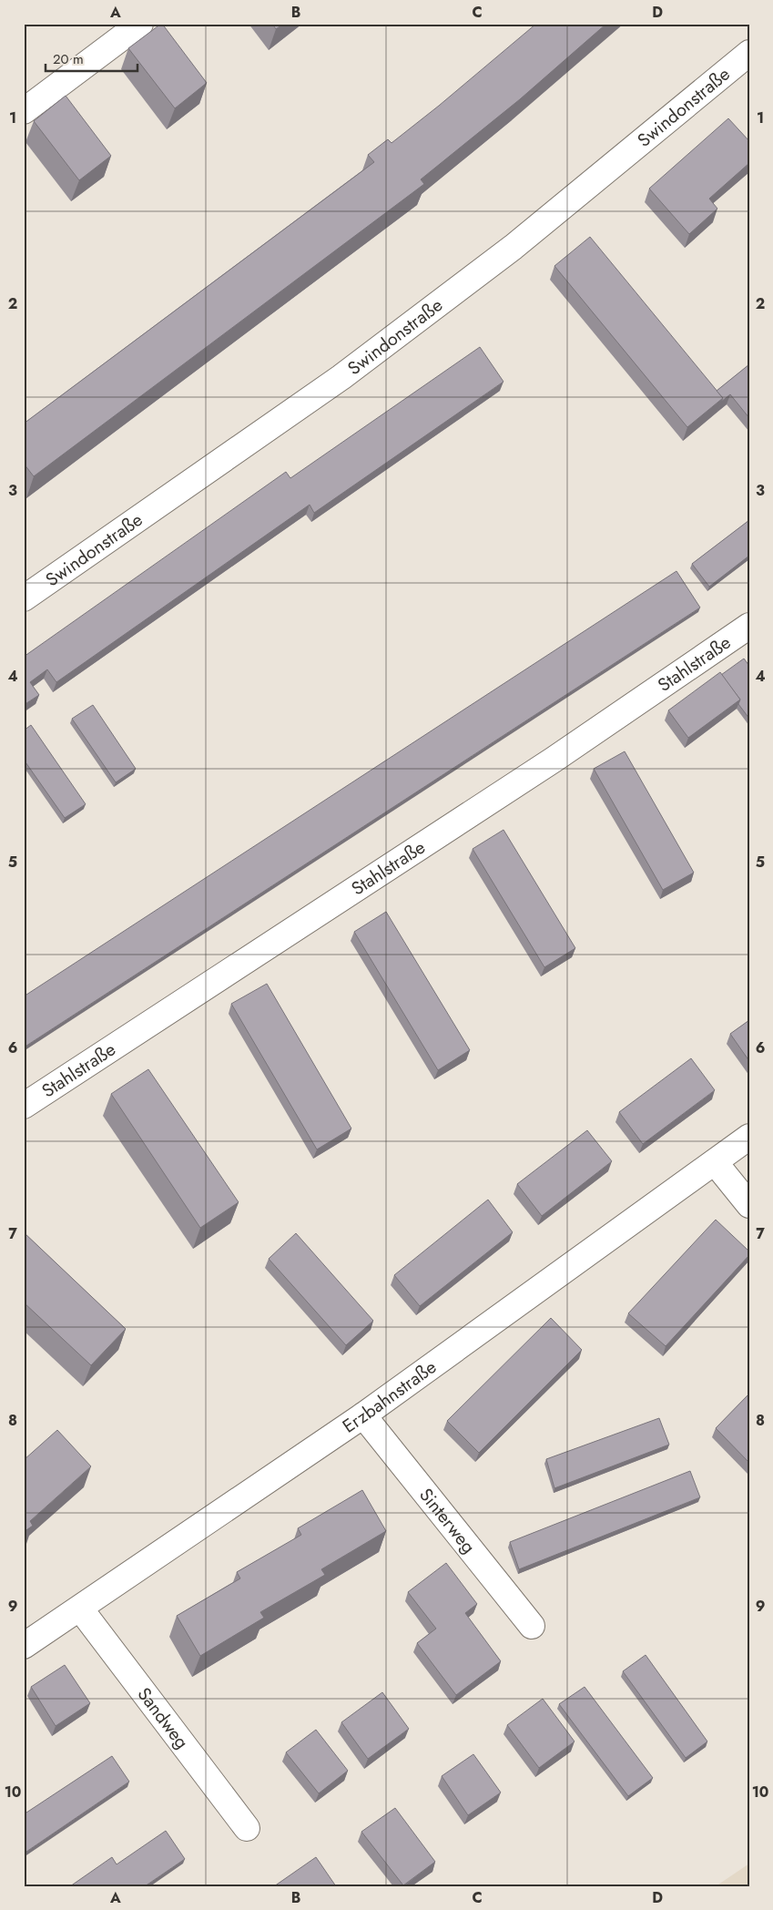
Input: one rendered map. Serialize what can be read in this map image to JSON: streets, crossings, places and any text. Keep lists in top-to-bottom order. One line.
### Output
{"streets":{"street":["Swindonstraße","Stahlstraße","Erzbahnstraße","Sinterweg","Sandweg"]},"crossings":[["Erzbahnstraße","Sinterweg"],["Erzbahnstraße","Sandweg"]],"scale_bar":"20 m","grid":{"columns":["A","B","C","D"],"rows":["1","2","3","4","5","6","7","8","9","10"]}}
